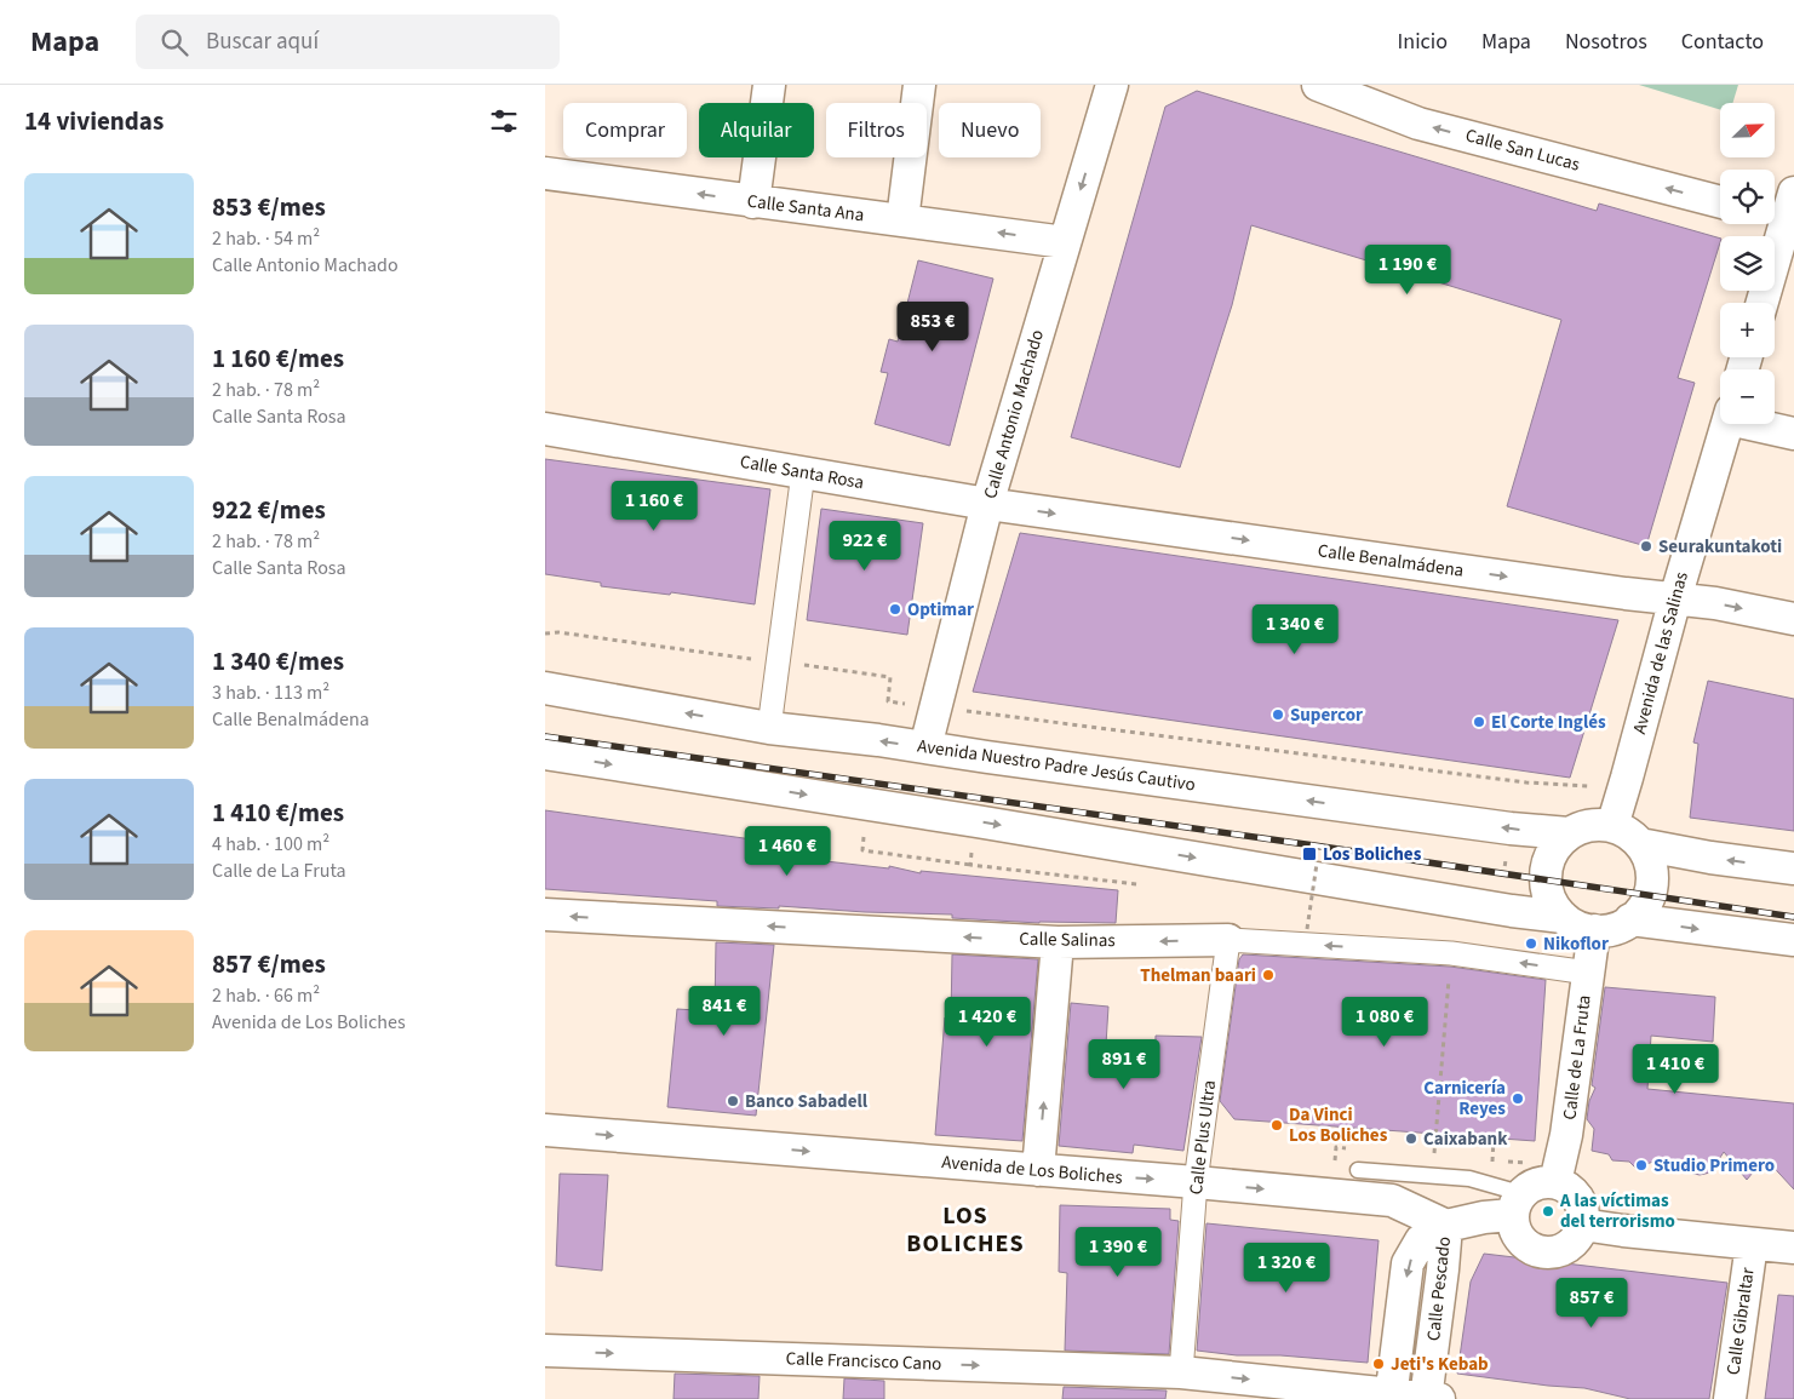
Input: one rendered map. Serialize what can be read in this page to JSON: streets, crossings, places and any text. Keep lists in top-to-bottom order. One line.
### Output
{"streets":{"street":["Calle San Lucas","Calle Santa Ana","Calle Antonio Machado","Calle Santa Rosa","Calle Benalmádena","Avenida de las Salinas","Avenida Nuestro Padre Jesús Cautivo","Calle Salinas","Calle de La Fruta","Calle Plus Ultra","Avenida de Los Boliches","Calle Pescado","Calle Gibraltar","Calle Francisco Cano"]},"crossings":[["Calle Santa Ana","Calle Antonio Machado"],["Calle Antonio Machado","Calle Santa Rosa"],["Calle Antonio Machado","Calle Benalmádena"],["Calle Antonio Machado","Avenida Nuestro Padre Jesús Cautivo"],["Calle Santa Rosa","Calle Benalmádena"],["Calle Benalmádena","Avenida de las Salinas"],["Avenida de las Salinas","Avenida Nuestro Padre Jesús Cautivo"],["Avenida de las Salinas","Calle de La Fruta"],["Avenida Nuestro Padre Jesús Cautivo","Calle de La Fruta"],["Calle Salinas","Calle de La Fruta"],["Calle Salinas","Calle Plus Ultra"],["Calle Plus Ultra","Avenida de Los Boliches"],["Calle Plus Ultra","Calle Francisco Cano"],["Avenida de Los Boliches","Calle Pescado"],["Calle Pescado","Calle Francisco Cano"]],"one_way":["Calle San Lucas","Calle Santa Ana","Calle Benalmádena","Avenida de Los Boliches","Calle Francisco Cano"],"districts":["LOS BOLICHES"],"places":{"other":["Seurakuntakoti","Optimar","Supercor","El Corte Inglés","Nikoflor","Thelman baari","Carnicería Reyes","Banco Sabadell","Da Vinci Los Boliches","Caixabank","Studio Primero","A las víctimas del terrorismo","Jeti's Kebab"],"transit":["Los Boliches"]},"north":"top right","page":{"header":"Mapa","search":"Buscar aquí","nav":["Inicio","Mapa","Nosotros","Contacto"],"heading":"14 viviendas","map_buttons":["+","−"],"chip":["Comprar","Alquilar","Filtros","Nuevo"],"list":[{"name":"853 €/mes","note":"2 hab. · 54 m² · Calle Antonio Machado"},{"name":"1 160 €/mes","note":"2 hab. · 78 m² · Calle Santa Rosa"},{"name":"922 €/mes","note":"2 hab. · 78 m² · Calle Santa Rosa"},{"name":"1 340 €/mes","note":"3 hab. · 113 m² · Calle Benalmádena"},{"name":"1 410 €/mes","note":"4 hab. · 100 m² · Calle de La Fruta"},{"name":"857 €/mes","note":"2 hab. · 66 m² · Avenida de Los Boliches"}],"price":["1 190 €","853 €","1 160 €","922 €","1 340 €","1 460 €","841 €","1 420 €","1 080 €","891 €","1 410 €","1 390 €","1 320 €","857 €"]}}
